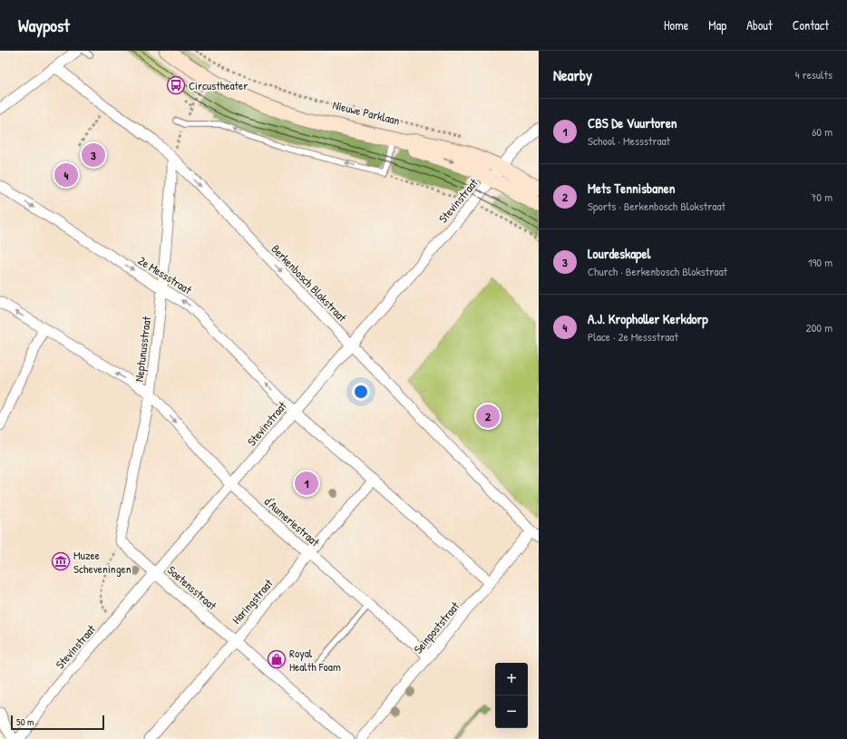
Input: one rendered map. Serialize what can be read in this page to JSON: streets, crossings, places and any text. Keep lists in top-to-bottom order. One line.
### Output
{"streets":{"main road":["Nieuwe Parklaan"],"street":["Stevinstraat","2e Messstraat","Berkenbosch Blokstraat","Neptunusstraat","d'Aumeriestraat","Soetensstraat","Haringstraat","Seinpoststraat"]},"crossings":[["Nieuwe Parklaan","Stevinstraat"],["Stevinstraat","2e Messstraat"],["Stevinstraat","Berkenbosch Blokstraat"],["Stevinstraat","d'Aumeriestraat"],["Stevinstraat","Soetensstraat"],["2e Messstraat","Neptunusstraat"],["2e Messstraat","Haringstraat"],["2e Messstraat","Seinpoststraat"],["Berkenbosch Blokstraat","Neptunusstraat"],["Berkenbosch Blokstraat","Seinpoststraat"],["Neptunusstraat","d'Aumeriestraat"],["Neptunusstraat","Soetensstraat"],["d'Aumeriestraat","Haringstraat"],["d'Aumeriestraat","Seinpoststraat"],["Soetensstraat","Haringstraat"]],"one_way":["Berkenbosch Blokstraat"],"places":{"bus stop":["Circustheater"],"museum":["Muzee Scheveningen"],"shop":["Royal Health Foam"]},"scale_bar":"50 m","page":{"header":"Waypost","nav":["Home","Map","About","Contact"],"heading":["Nearby","4 results"],"list":[{"mark":"1","name":"CBS De Vuurtoren","note":"School · Messstraat","value":"60 m"},{"mark":"2","name":"Mets Tennisbanen","note":"Sports · Berkenbosch Blokstraat","value":"70 m"},{"mark":"3","name":"Lourdeskapel","note":"Church · Berkenbosch Blokstraat","value":"190 m"},{"mark":"4","name":"A.J. Kropholler Kerkdorp","note":"Place · 2e Messstraat","value":"200 m"}],"pins":["3","4","2","1"],"map_buttons":["+","−"],"scale":"50 m"}}
